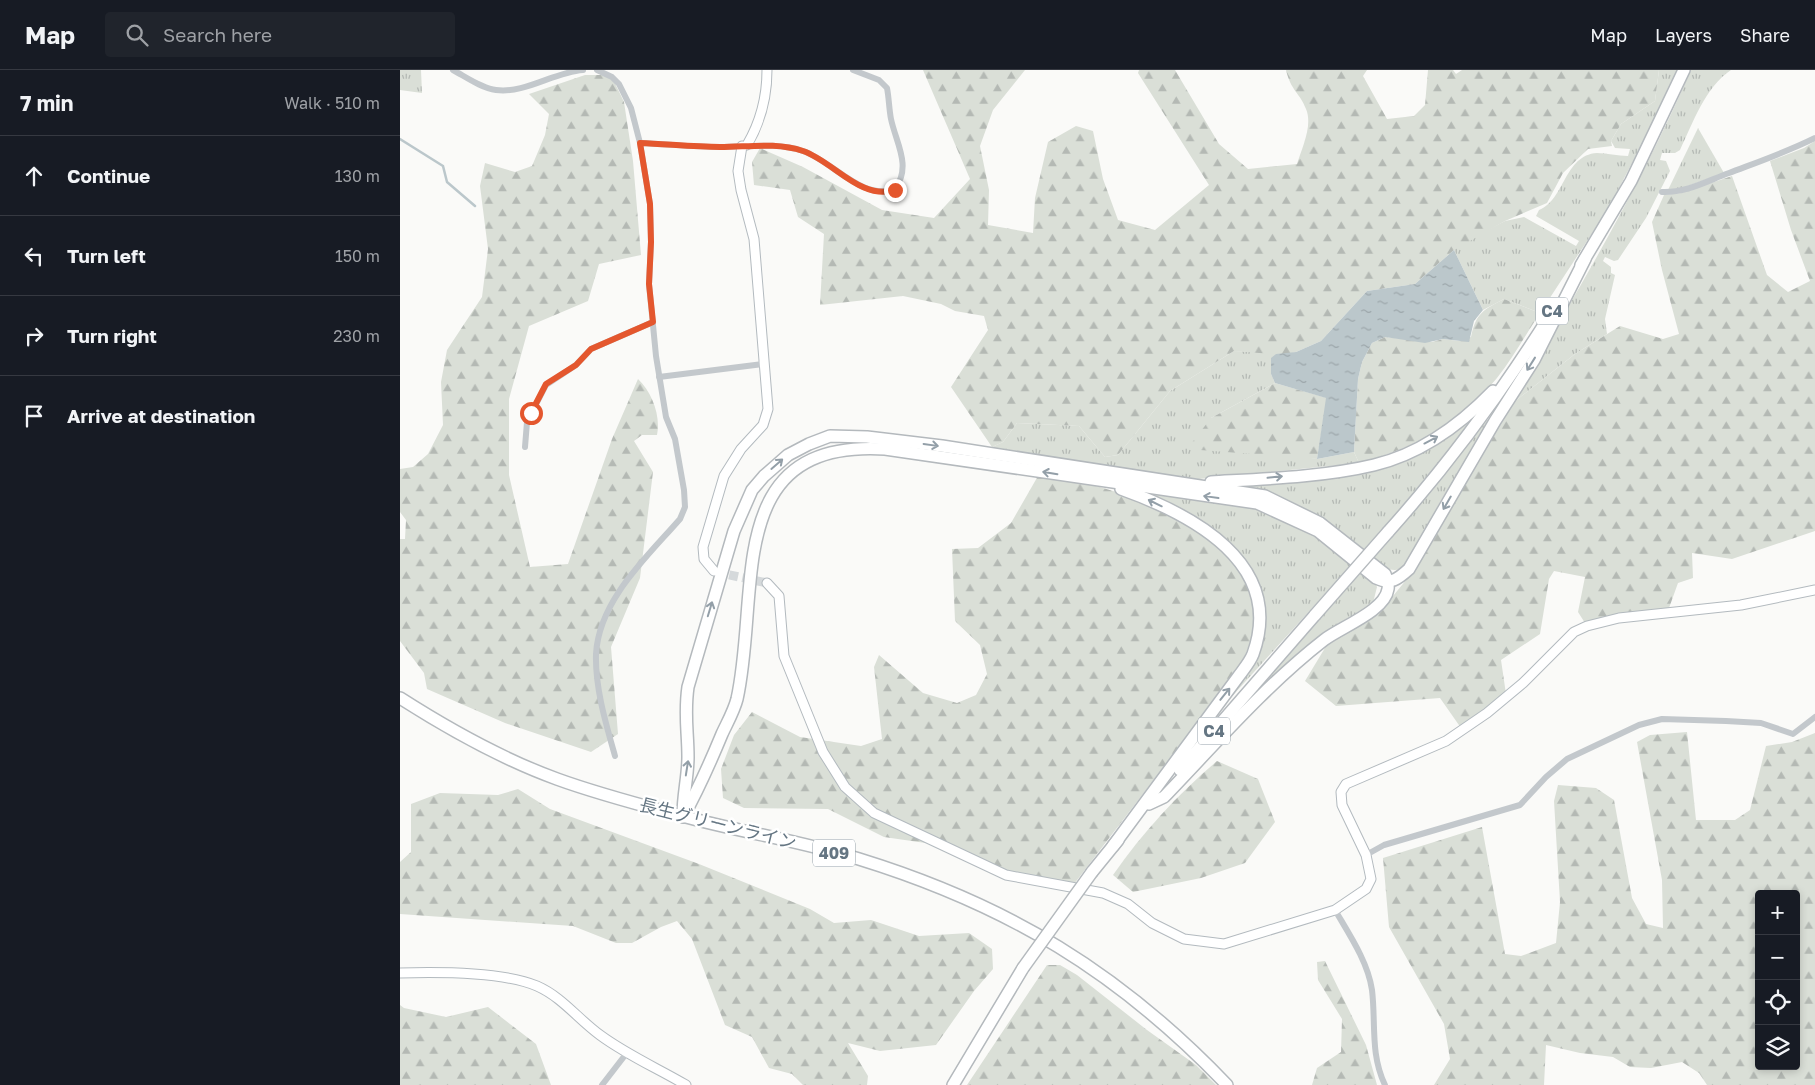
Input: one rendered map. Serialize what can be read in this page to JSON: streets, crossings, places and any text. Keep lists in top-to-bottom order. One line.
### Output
{"streets":{"highway":["C4","長生グリーンライン","409"]},"page":{"header":"Map","search":"Search here","nav":["Map","Layers","Share"],"heading":["7 min","Walk · 510 m"],"list":[["Continue","130 m"],["Turn left","150 m"],["Turn right","230 m"],"Arrive at destination"],"map_buttons":["+","−"]}}
